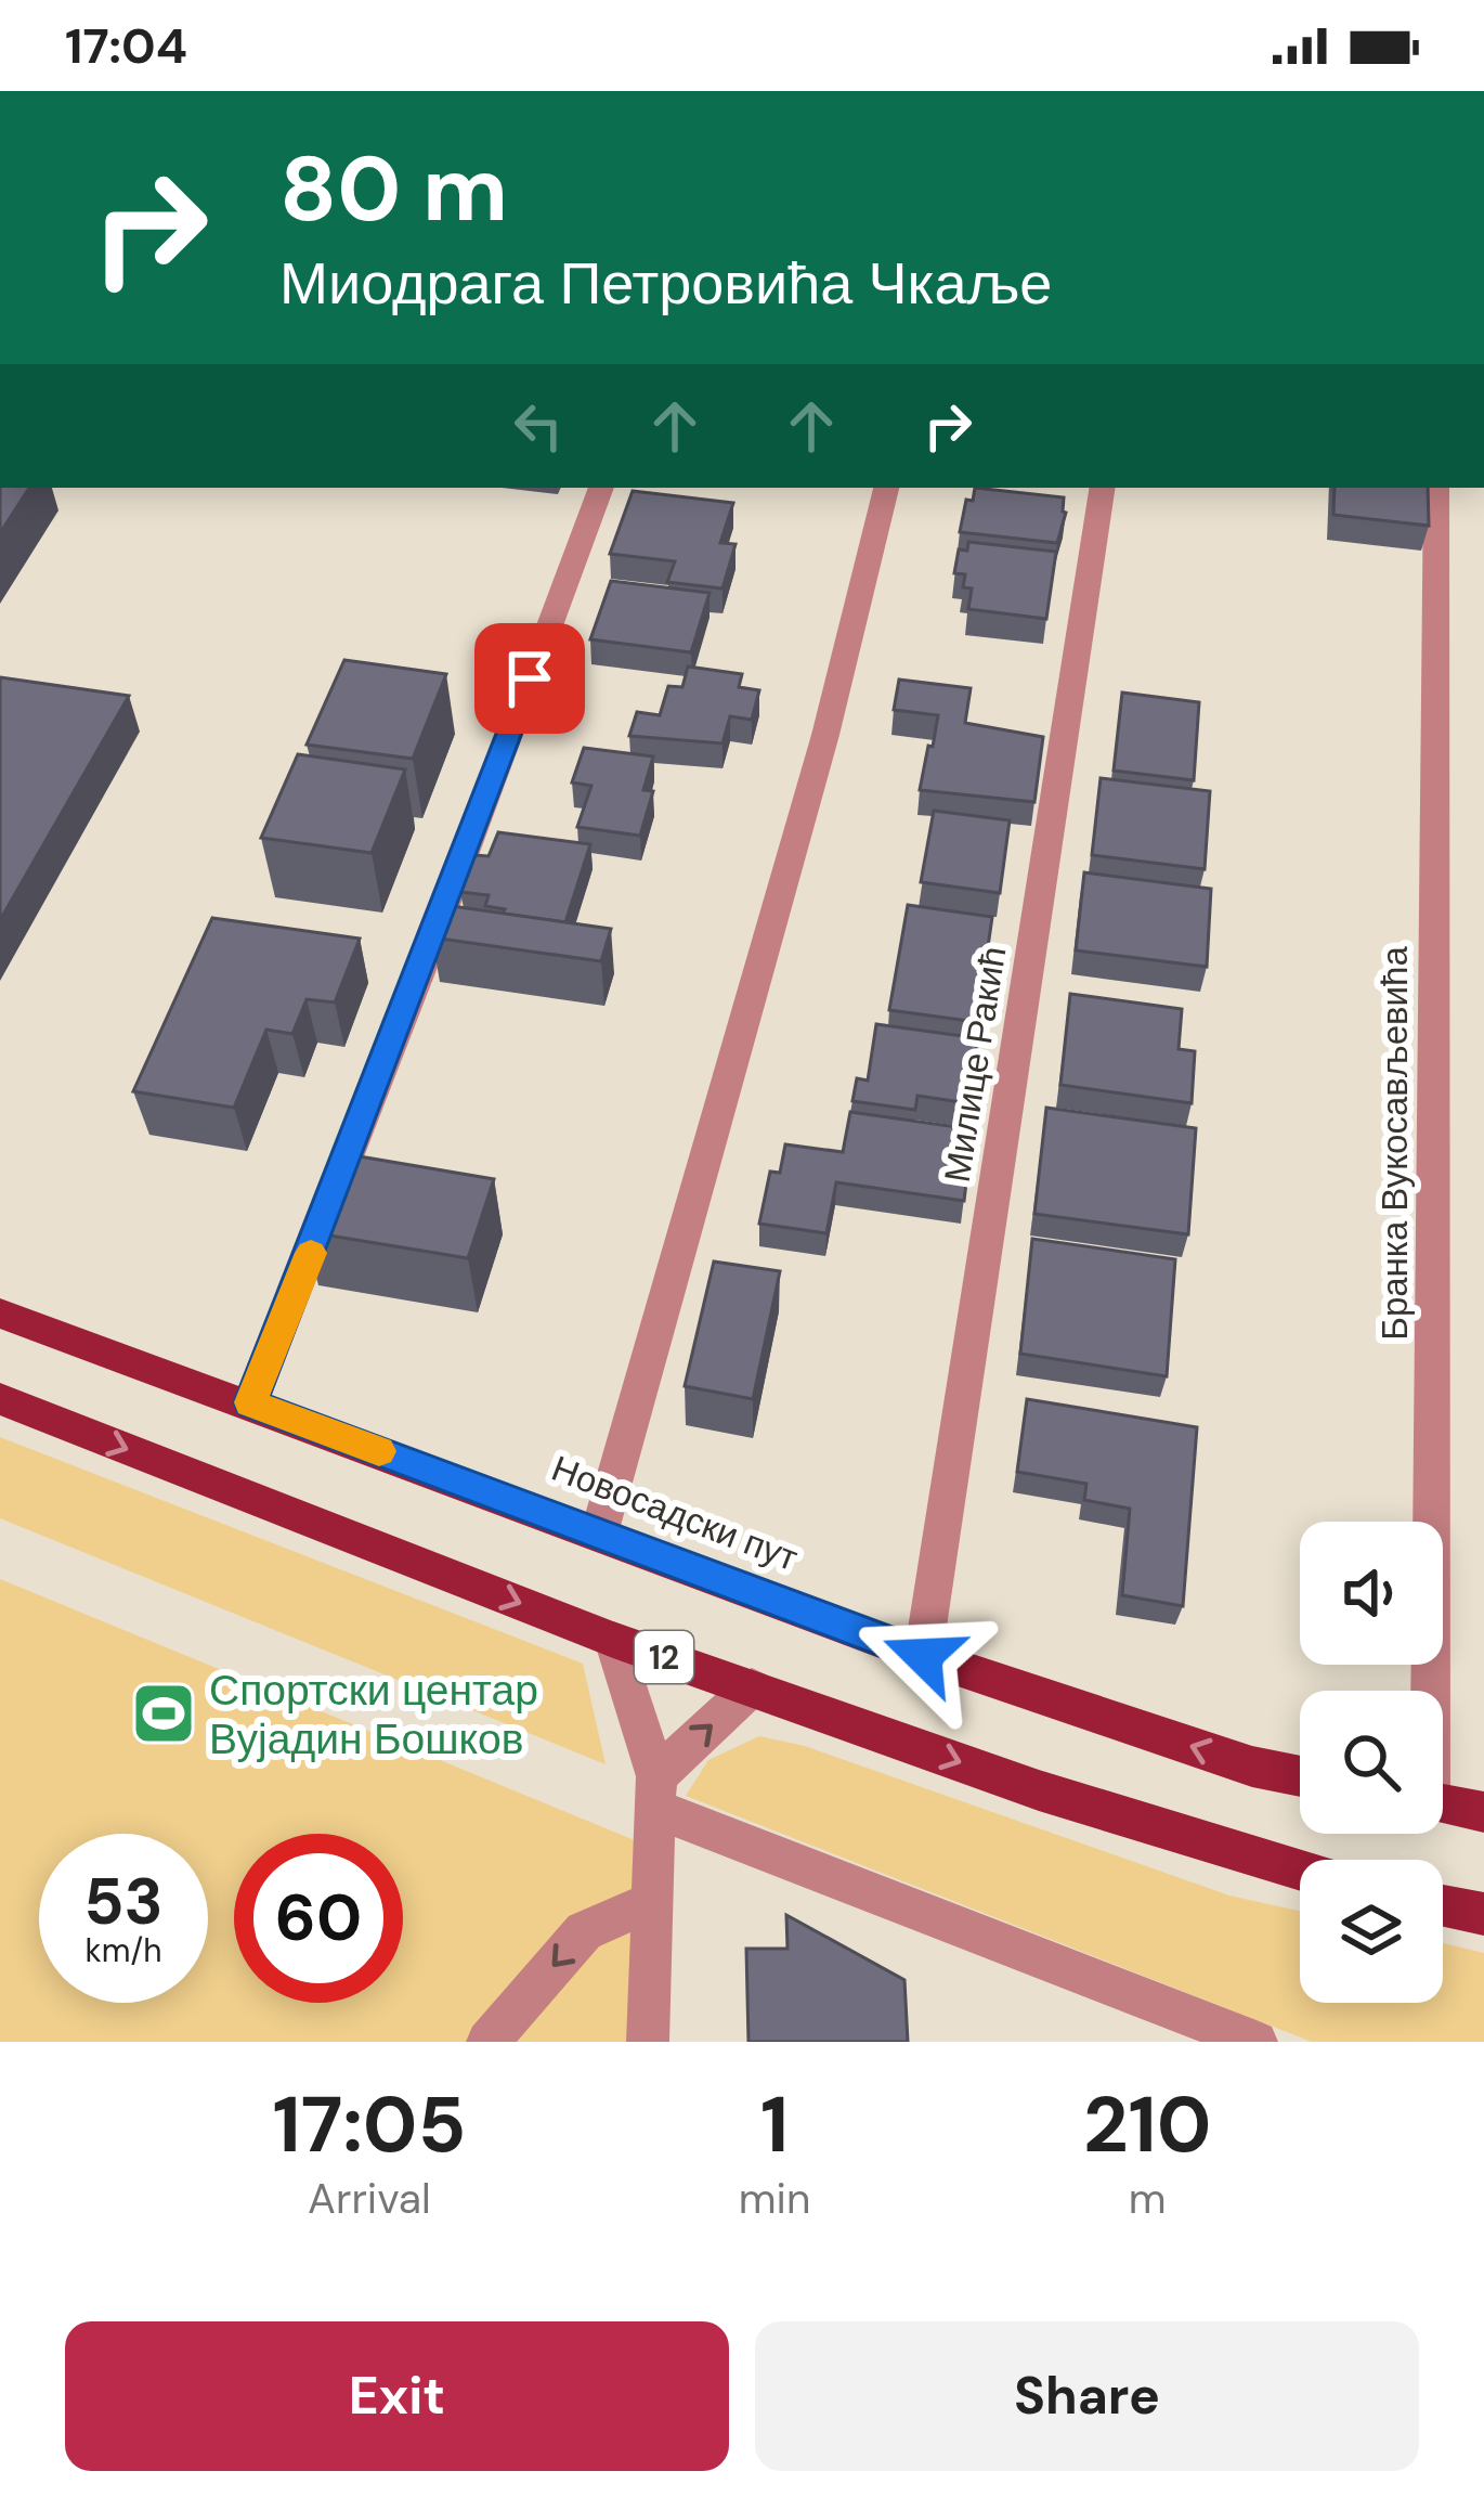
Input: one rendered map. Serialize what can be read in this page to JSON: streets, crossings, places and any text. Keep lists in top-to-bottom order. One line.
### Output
{"streets":{"main road":["Новосадски пут","12"],"street":["Милице Ракић","Бранка Вукосављевића"]},"crossings":[["Милице Ракић","Новосадски пут"]],"places":{"sports":["Спортски центар Вујадин Бошков"]},"page":{"status":"17:04","turn":["80 m","Миодрага Петровића Чкаље"],"speed":"53 km/h","limit":"60","eta":["17:05","Arrival","1","min","210","m"],"buttons":["Exit","Share"]}}
